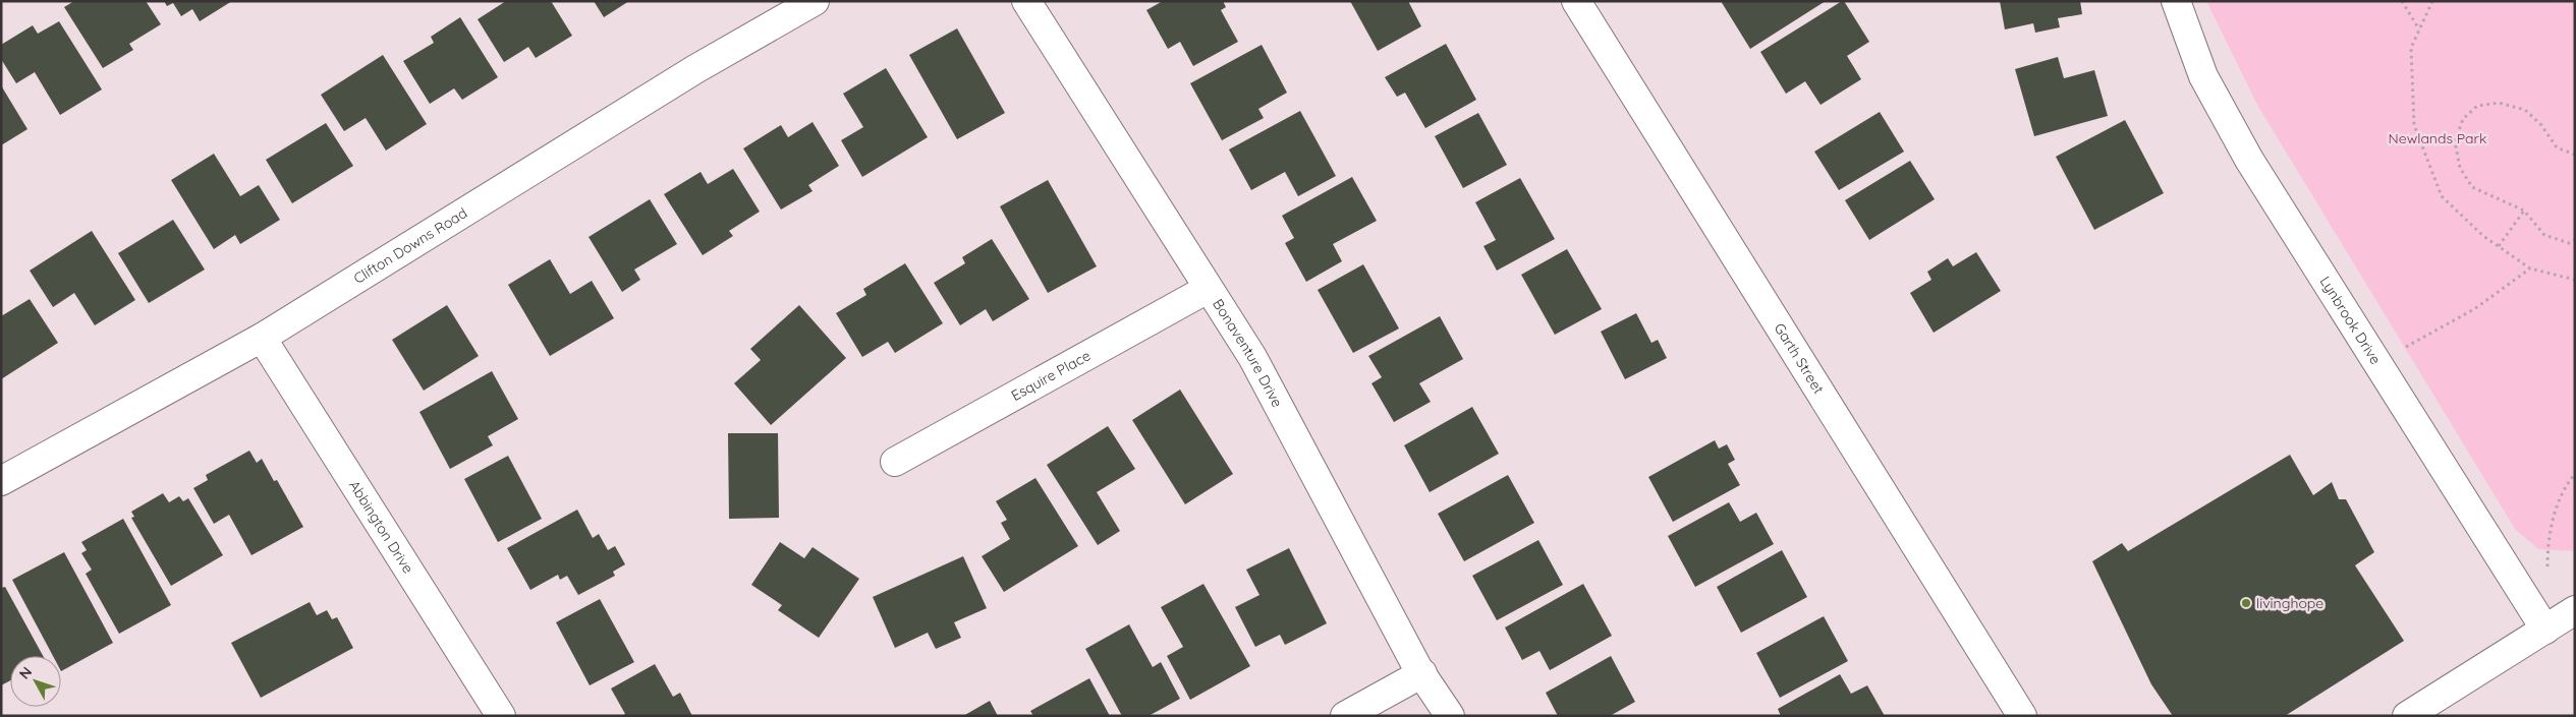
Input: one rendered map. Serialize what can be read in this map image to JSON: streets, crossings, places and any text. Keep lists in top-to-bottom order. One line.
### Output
{"streets":{"street":["Clifton Downs Road","Lynbrook Drive","Bonaventure Drive","Garth Street","Esquire Place","Abbington Drive"]},"crossings":[["Clifton Downs Road","Abbington Drive"],["Bonaventure Drive","Esquire Place"]],"parks":["Newlands Park"],"places":["livinghope"],"north":"top left"}
